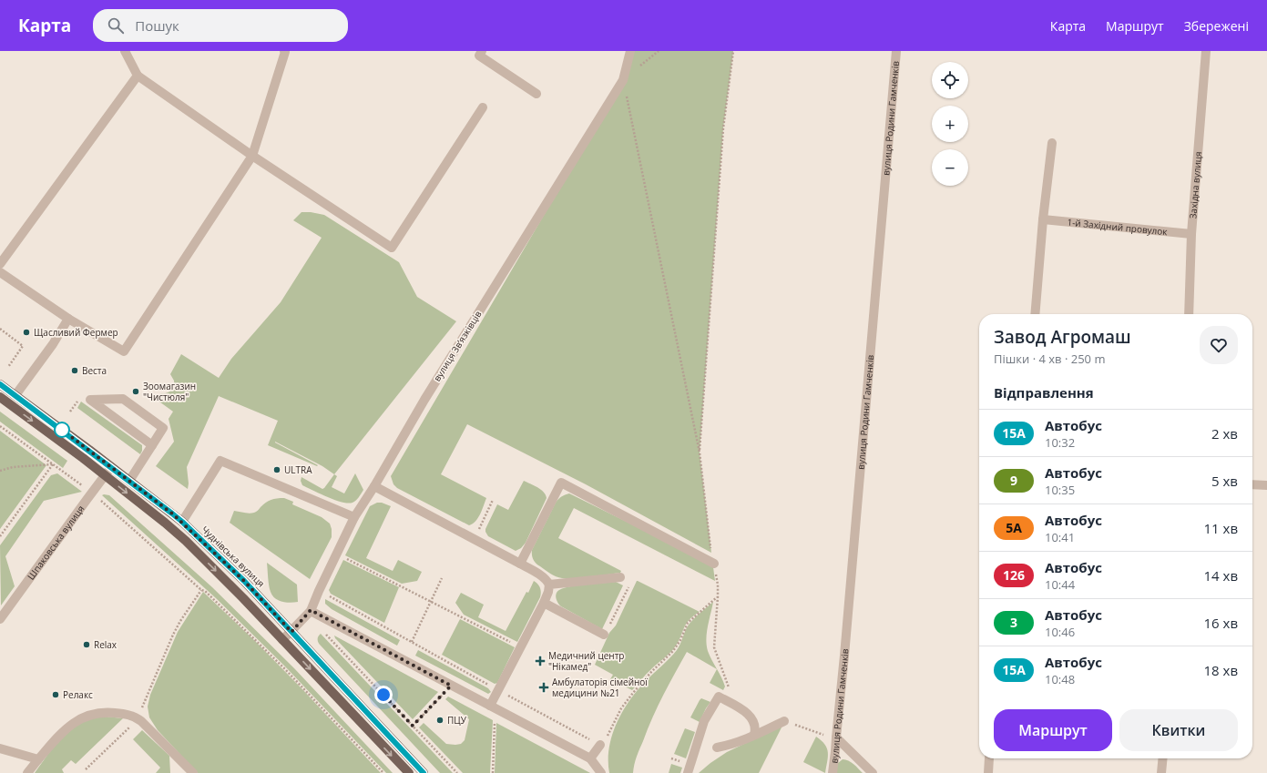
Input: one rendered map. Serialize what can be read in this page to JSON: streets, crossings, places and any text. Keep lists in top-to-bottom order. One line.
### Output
{"streets":{"main road":["Чуднівська вулиця"],"street":["вулиця Родини Гамченків","Західна вулиця","1-й Західний провулок","вулиця Звʼязківців","Шпаковська вулиця"]},"crossings":[["Західна вулиця","1-й Західний провулок"],["вулиця Звʼязківців","Чуднівська вулиця"],["Шпаковська вулиця","Чуднівська вулиця"]],"places":{"other":["Щасливий Фермер","Веста","Зоомагазин \"Чистюля\"","ULTRA","Relax","Релакс","ПЦУ"],"health":["Медичний центр \"Нікамед\"","Амбулаторія сімейної медицини №21"]},"lines":["bus line 15A"],"page":{"header":"Карта","search":"Пошук","nav":["Карта","Маршрут","Збережені"],"map_buttons":["+","−"],"heading":[["Завод Агромаш","Пішки · 4 хв · 250 m"],"Відправлення"],"list":[{"mark":"15A","name":"Автобус","note":"10:32","value":"2 хв"},{"mark":"9","name":"Автобус","note":"10:35","value":"5 хв"},{"mark":"5А","name":"Автобус","note":"10:41","value":"11 хв"},{"mark":"126","name":"Автобус","note":"10:44","value":"14 хв"},{"mark":"3","name":"Автобус","note":"10:46","value":"16 хв"},{"mark":"15A","name":"Автобус","note":"10:48","value":"18 хв"}],"buttons":["Маршрут","Квитки"]}}
